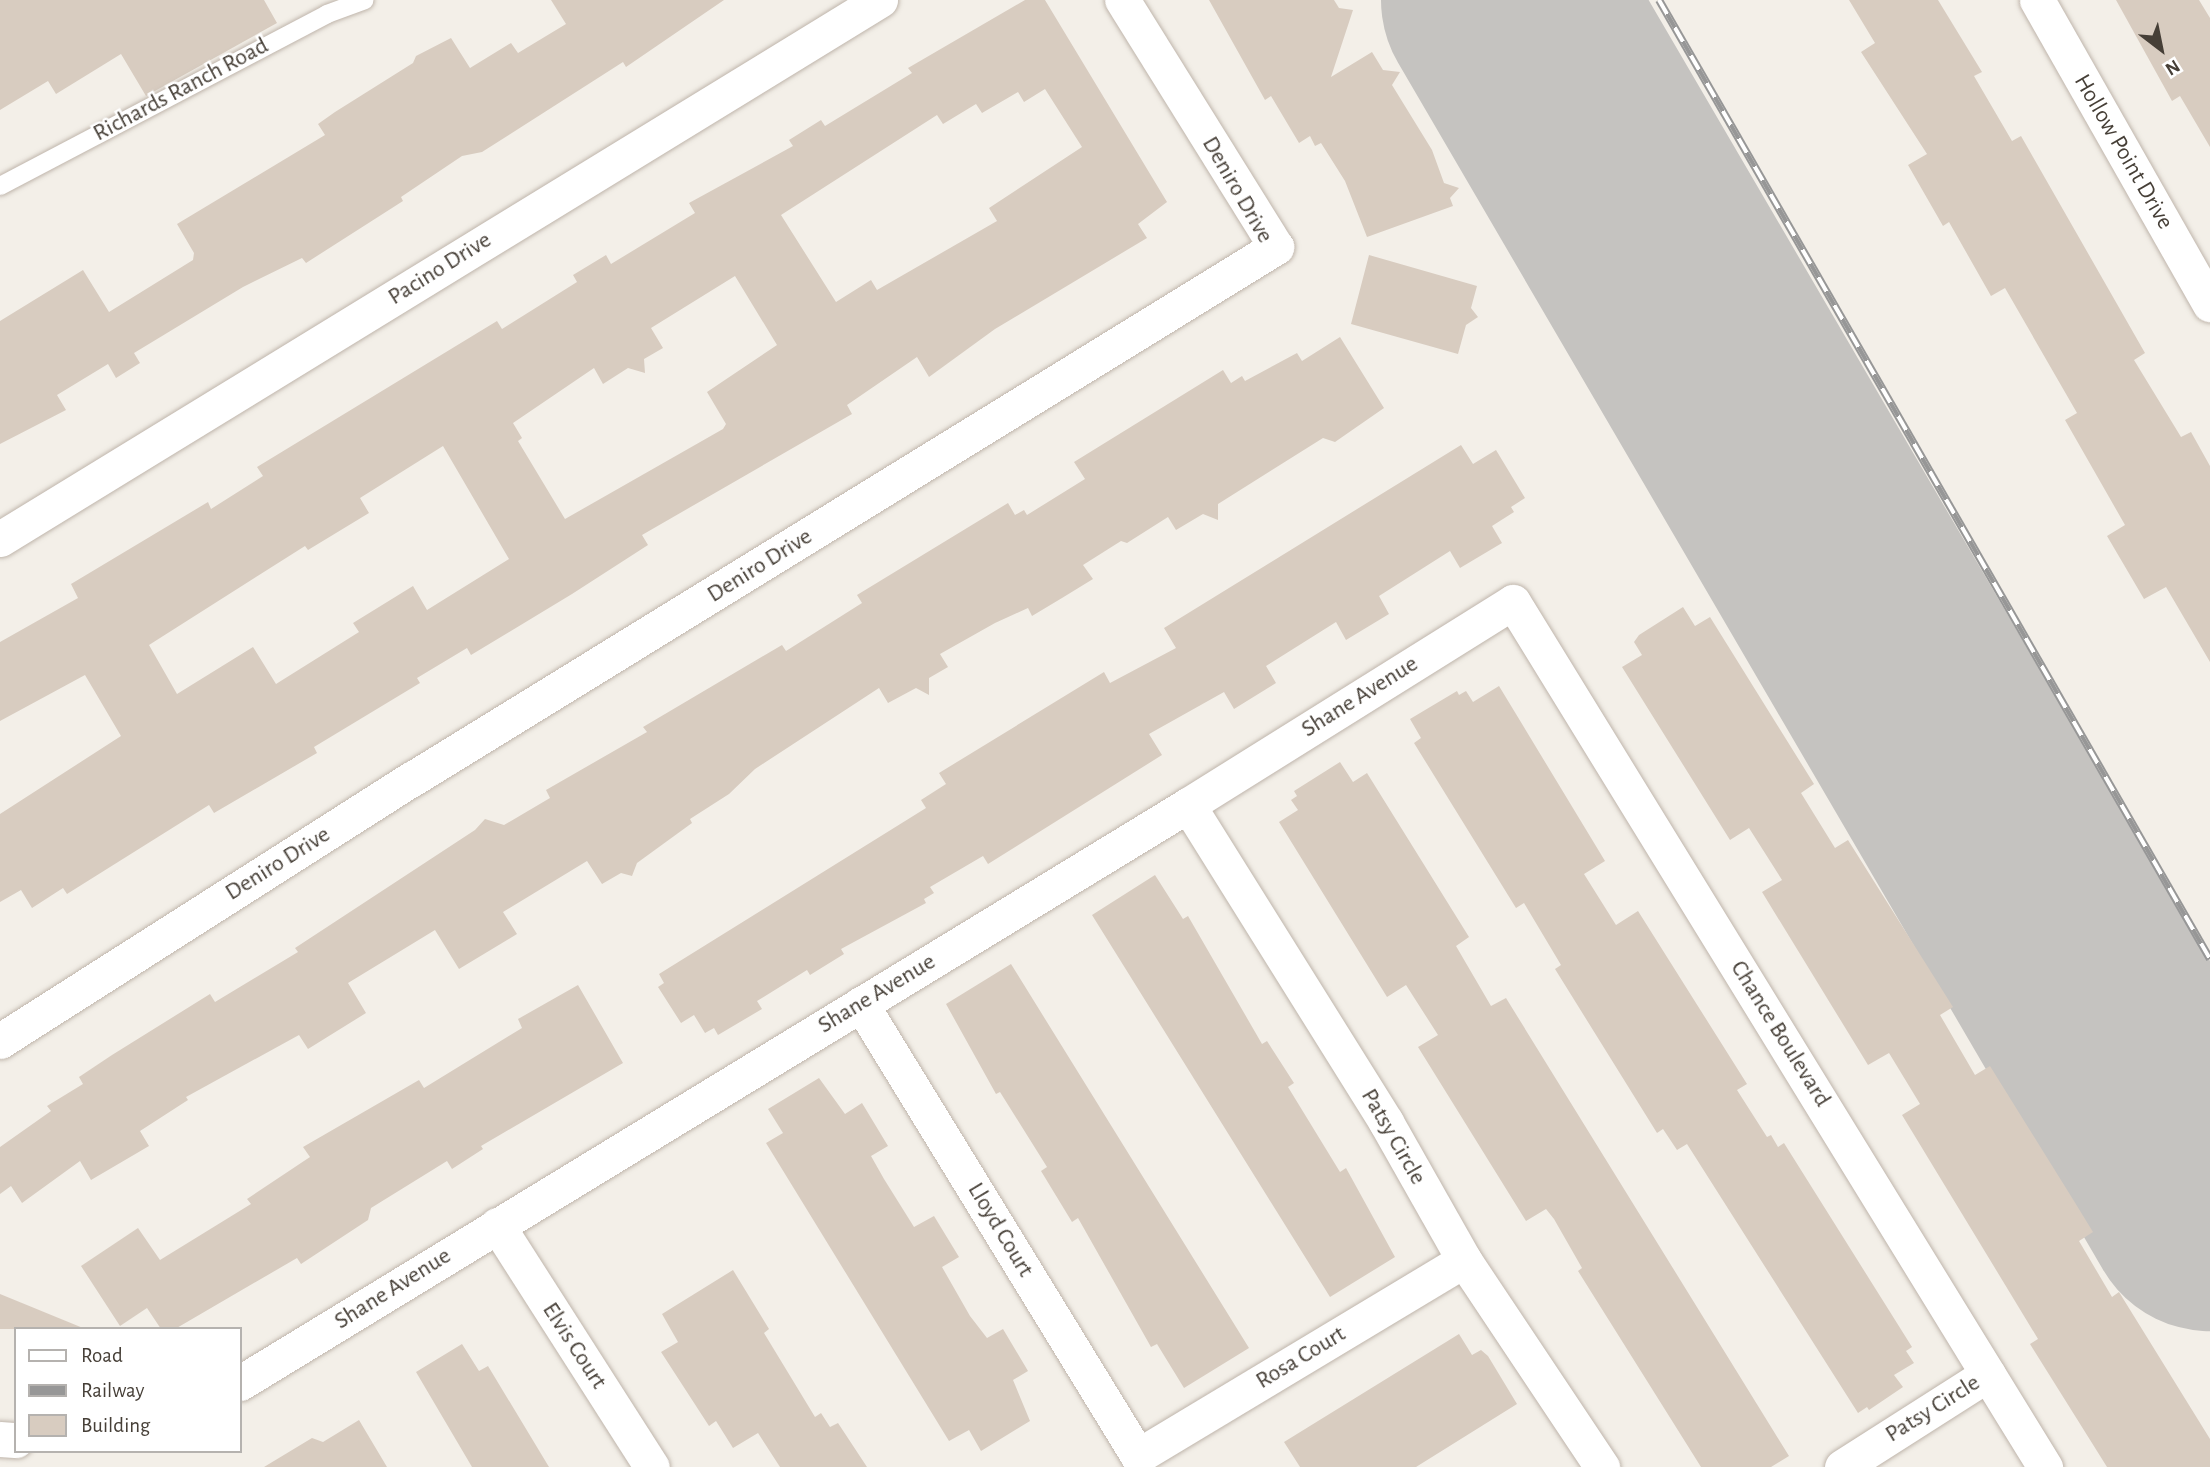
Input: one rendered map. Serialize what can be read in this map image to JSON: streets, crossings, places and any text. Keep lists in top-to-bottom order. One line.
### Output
{"streets":{"street":["Hollow Point Drive","Deniro Drive","Pacino Drive","Shane Avenue","Chance Boulevard","Patsy Circle","Lloyd Court","Elvis Court","Rosa Court"],"lane":["Richards Ranch Road"]},"crossings":[["Shane Avenue","Chance Boulevard"],["Shane Avenue","Patsy Circle"],["Shane Avenue","Lloyd Court"],["Shane Avenue","Elvis Court"],["Chance Boulevard","Patsy Circle"],["Patsy Circle","Rosa Court"],["Lloyd Court","Rosa Court"]],"legend":["Road","Railway","Building"],"north":"bottom right"}
